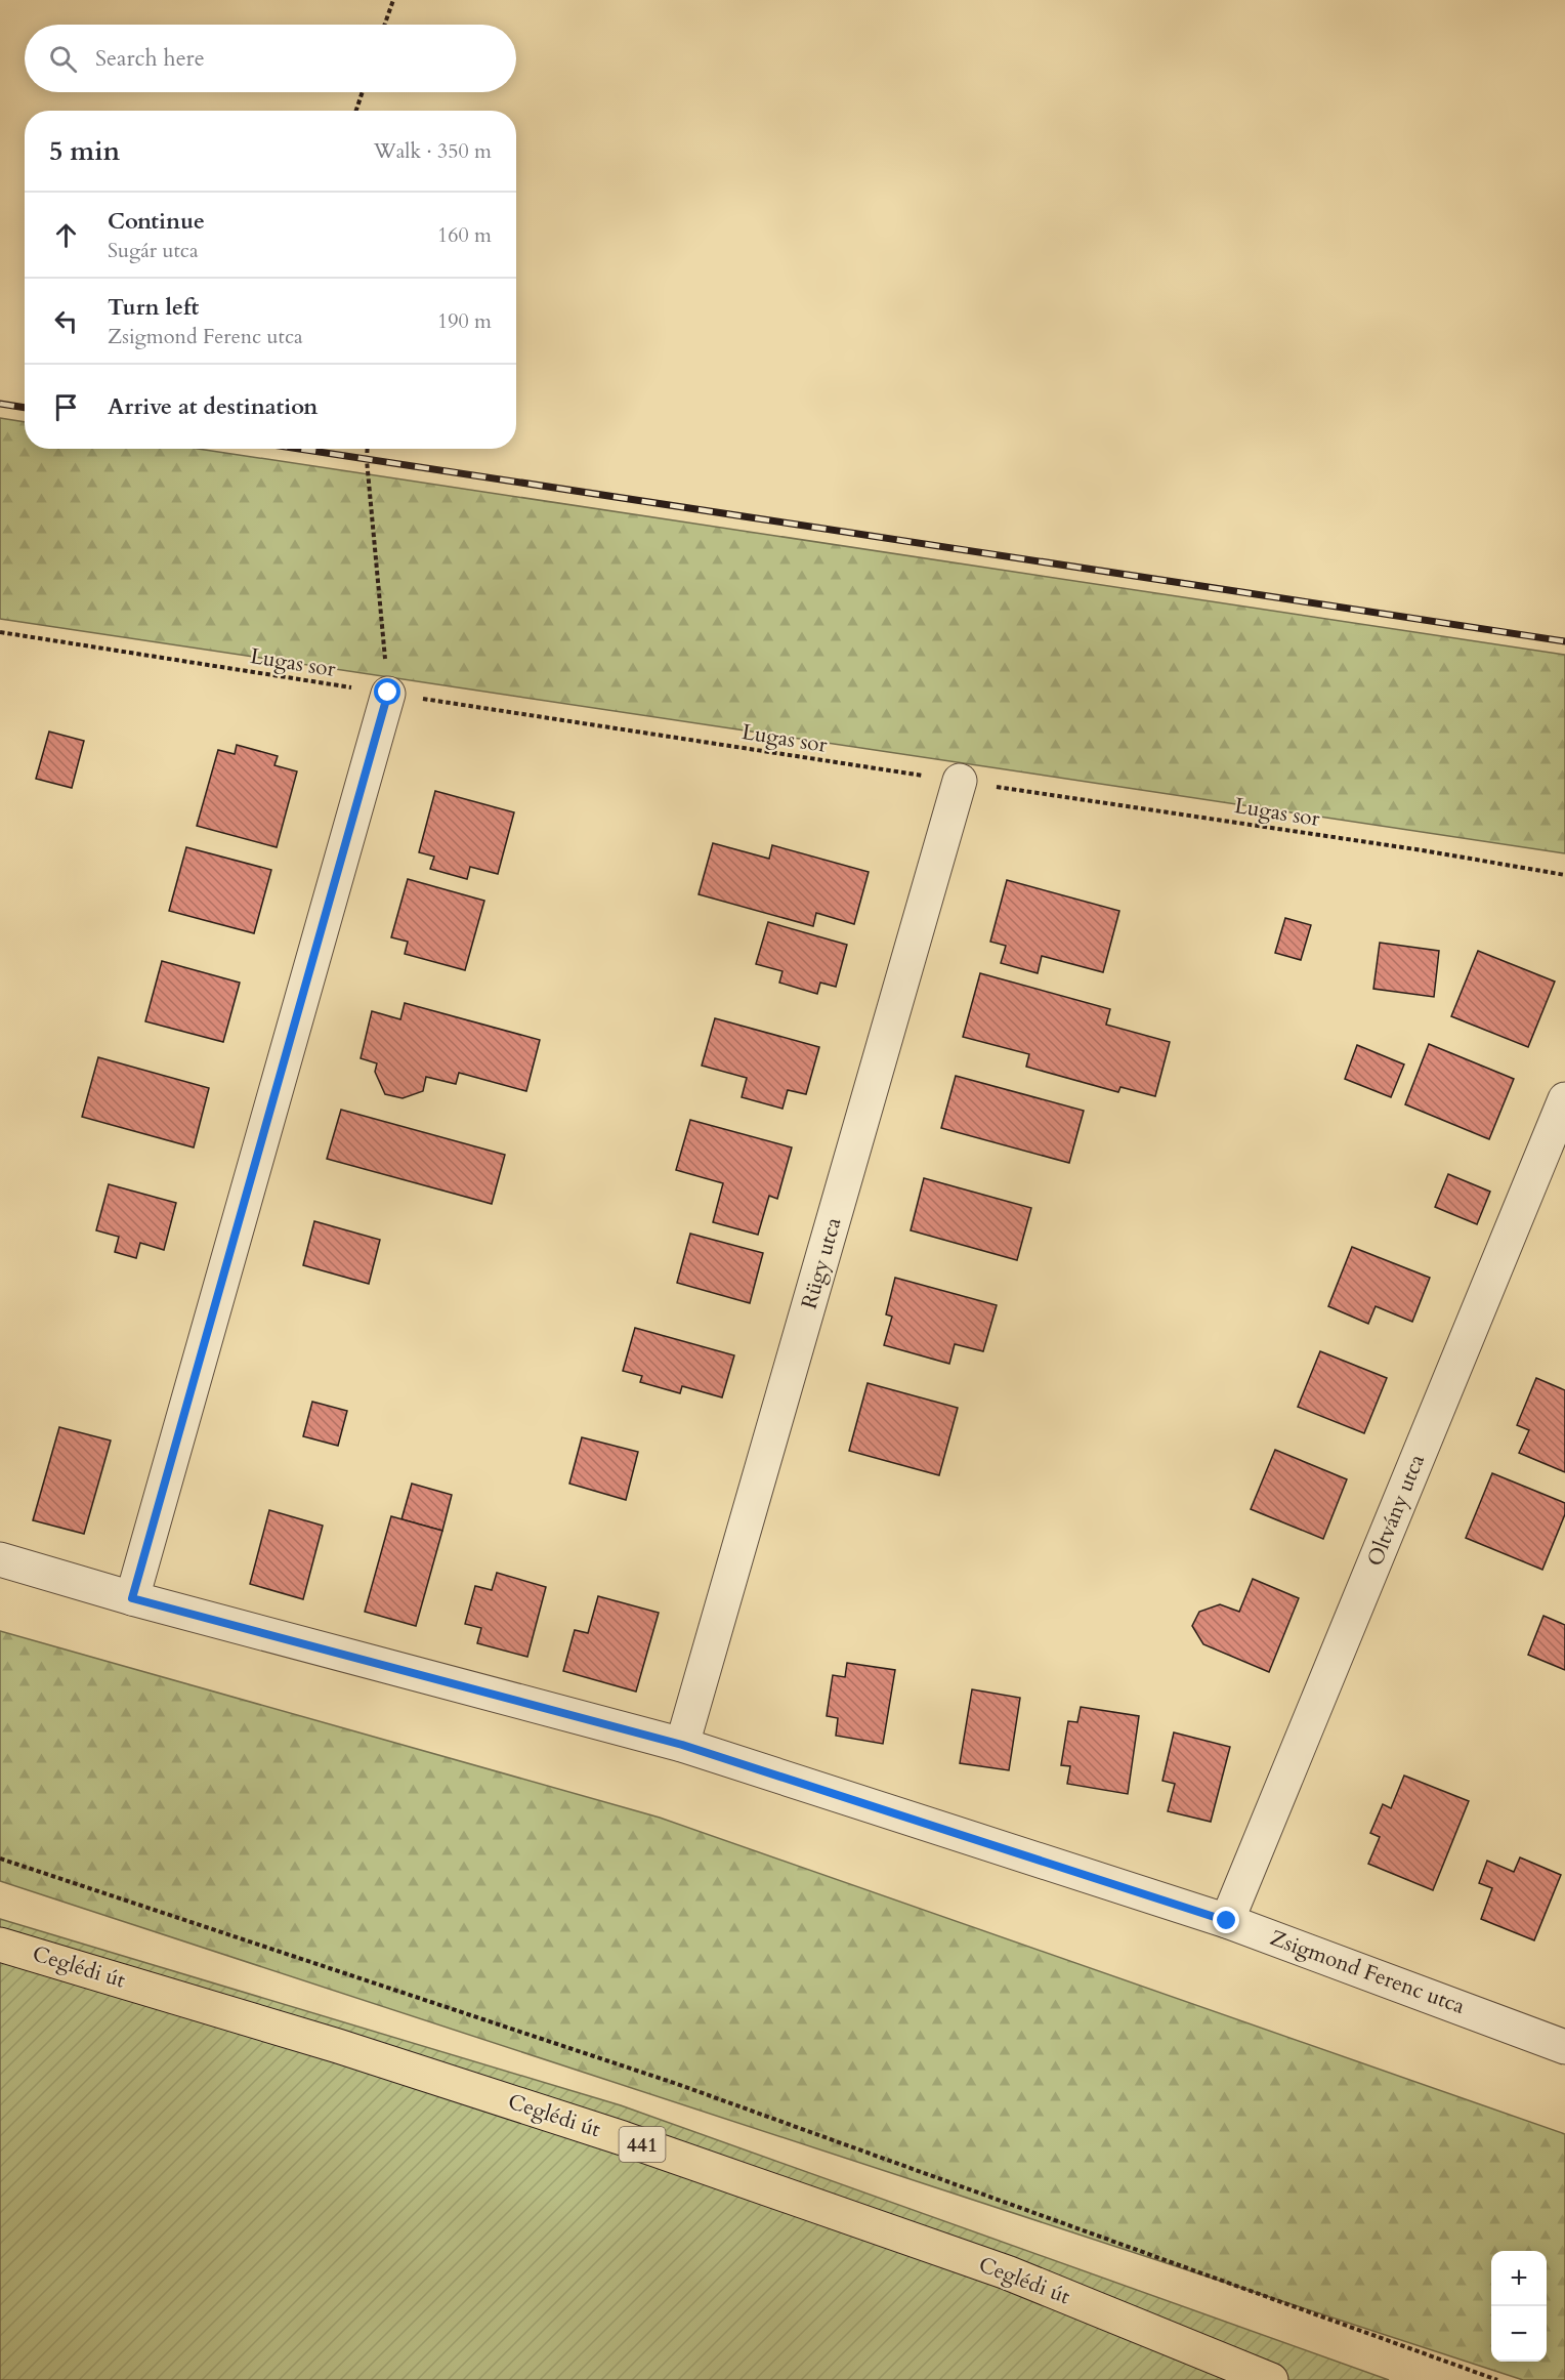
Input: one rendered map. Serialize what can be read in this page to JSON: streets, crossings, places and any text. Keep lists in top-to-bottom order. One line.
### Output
{"streets":{"main road":["Ceglédi út","441"],"street":["Rügy utca","Oltvány utca","Zsigmond Ferenc utca"],"path":["Lugas sor"]},"crossings":[["Lugas sor","Rügy utca"],["Rügy utca","Zsigmond Ferenc utca"],["Oltvány utca","Zsigmond Ferenc utca"]],"page":{"search":"Search here","heading":["5 min","Walk · 350 m"],"list":[["Continue","Sugár utca","160 m"],["Turn left","Zsigmond Ferenc utca","190 m"],"Arrive at destination"],"map_buttons":["+","−"]}}
